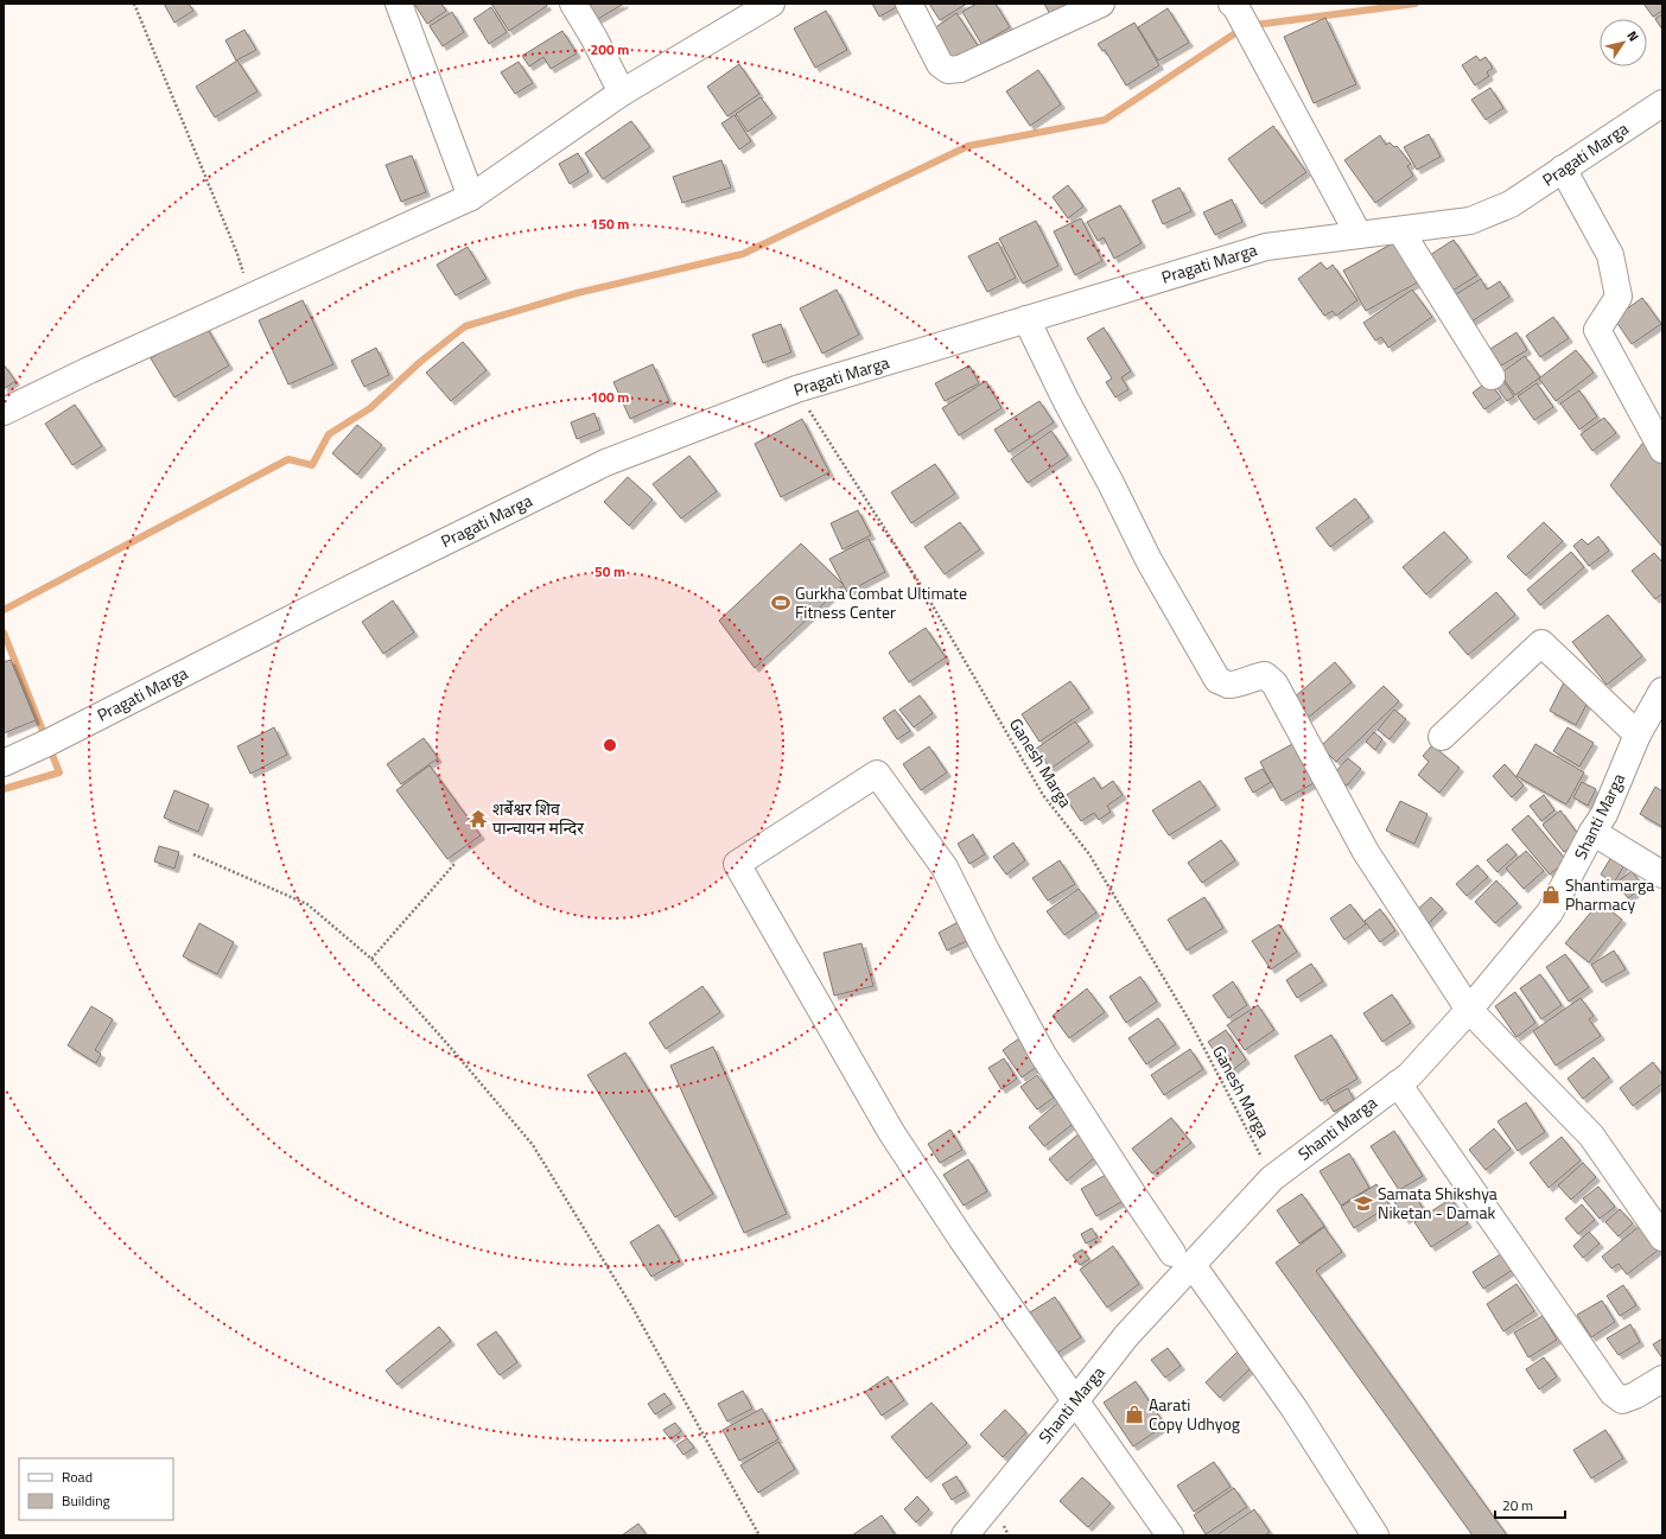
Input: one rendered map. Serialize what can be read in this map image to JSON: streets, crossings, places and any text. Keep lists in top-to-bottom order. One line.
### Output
{"streets":{"street":["Pragati Marga","Shanti Marga"],"path":["Ganesh Marga"]},"crossings":[["Pragati Marga","Ganesh Marga"],["Ganesh Marga","Shanti Marga"]],"places":{"sports":["Gurkha Combat Ultimate Fitness Center"],"temple":["शर्बेश्वर शिव पान्चायन मन्दिर"],"shop":["Shantimarga Pharmacy","Aarati Copy Udhyog"],"school or university":["Samata Shikshya Niketan - Damak"]},"legend":["Road","Building"],"scale_bar":"20 m","north":"top right","rings":["200 m","150 m","100 m","50 m"]}
